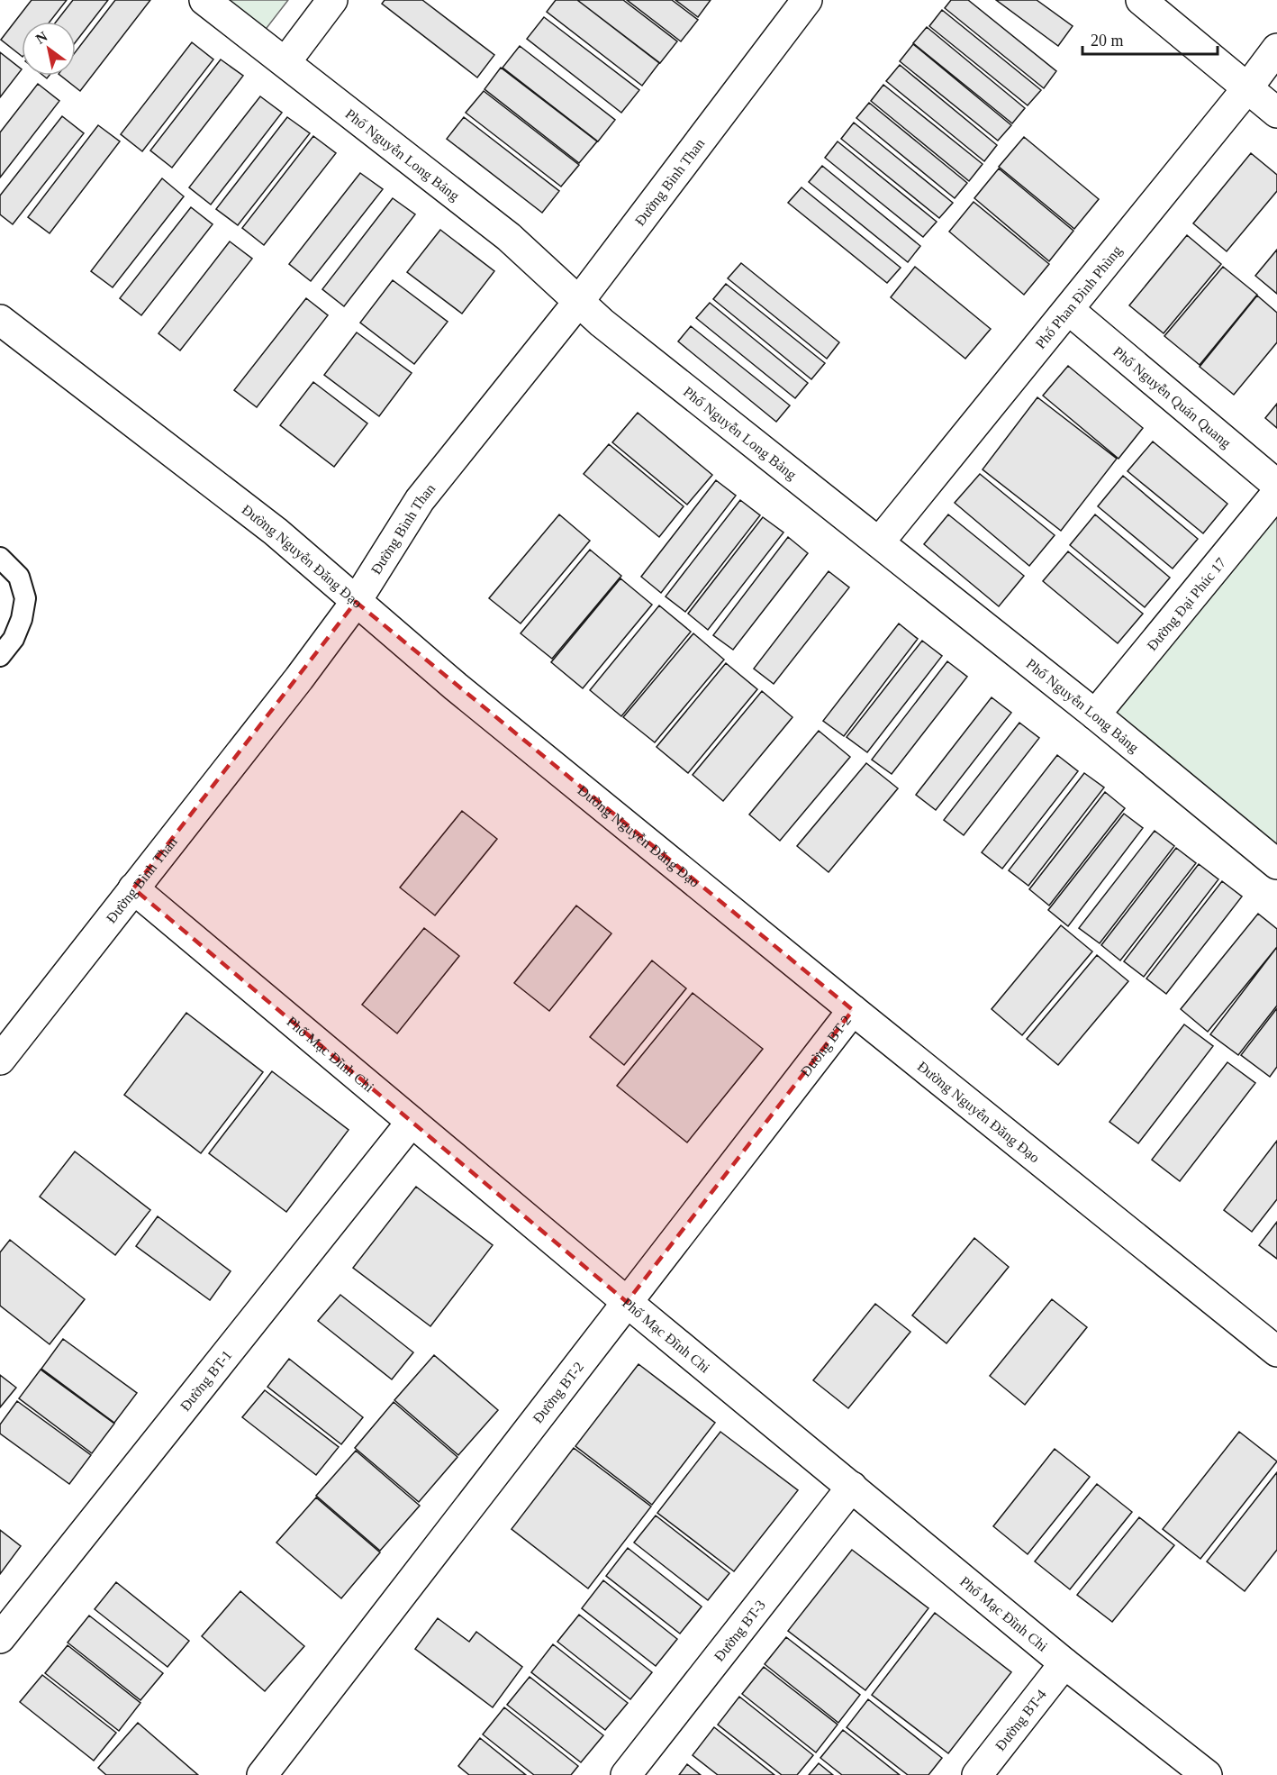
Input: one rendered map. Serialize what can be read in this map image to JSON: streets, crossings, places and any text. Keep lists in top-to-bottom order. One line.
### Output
{"streets":{"street":["Phố Nguyễn Long Bảng","Đường Bình Than","Phố Phan Đình Phùng","Phố Nguyễn Quán Quang","Đường Nguyễn Đăng Đạo","Đường Đại Phúc 17","Đường BT-2","Phố Mạc Đĩnh Chi","Đường BT-1","Đường BT-3","Đường BT-4"]},"crossings":[["Phố Nguyễn Long Bảng","Đường Bình Than"],["Phố Nguyễn Long Bảng","Phố Phan Đình Phùng"],["Phố Nguyễn Long Bảng","Đường Đại Phúc 17"],["Đường Bình Than","Đường Nguyễn Đăng Đạo"],["Đường Bình Than","Phố Mạc Đĩnh Chi"],["Phố Phan Đình Phùng","Phố Nguyễn Quán Quang"],["Đường Nguyễn Đăng Đạo","Đường BT-2"],["Đường BT-2","Phố Mạc Đĩnh Chi"],["Phố Mạc Đĩnh Chi","Đường BT-1"],["Phố Mạc Đĩnh Chi","Đường BT-3"],["Phố Mạc Đĩnh Chi","Đường BT-4"]],"scale_bar":"20 m","north":"top left"}
